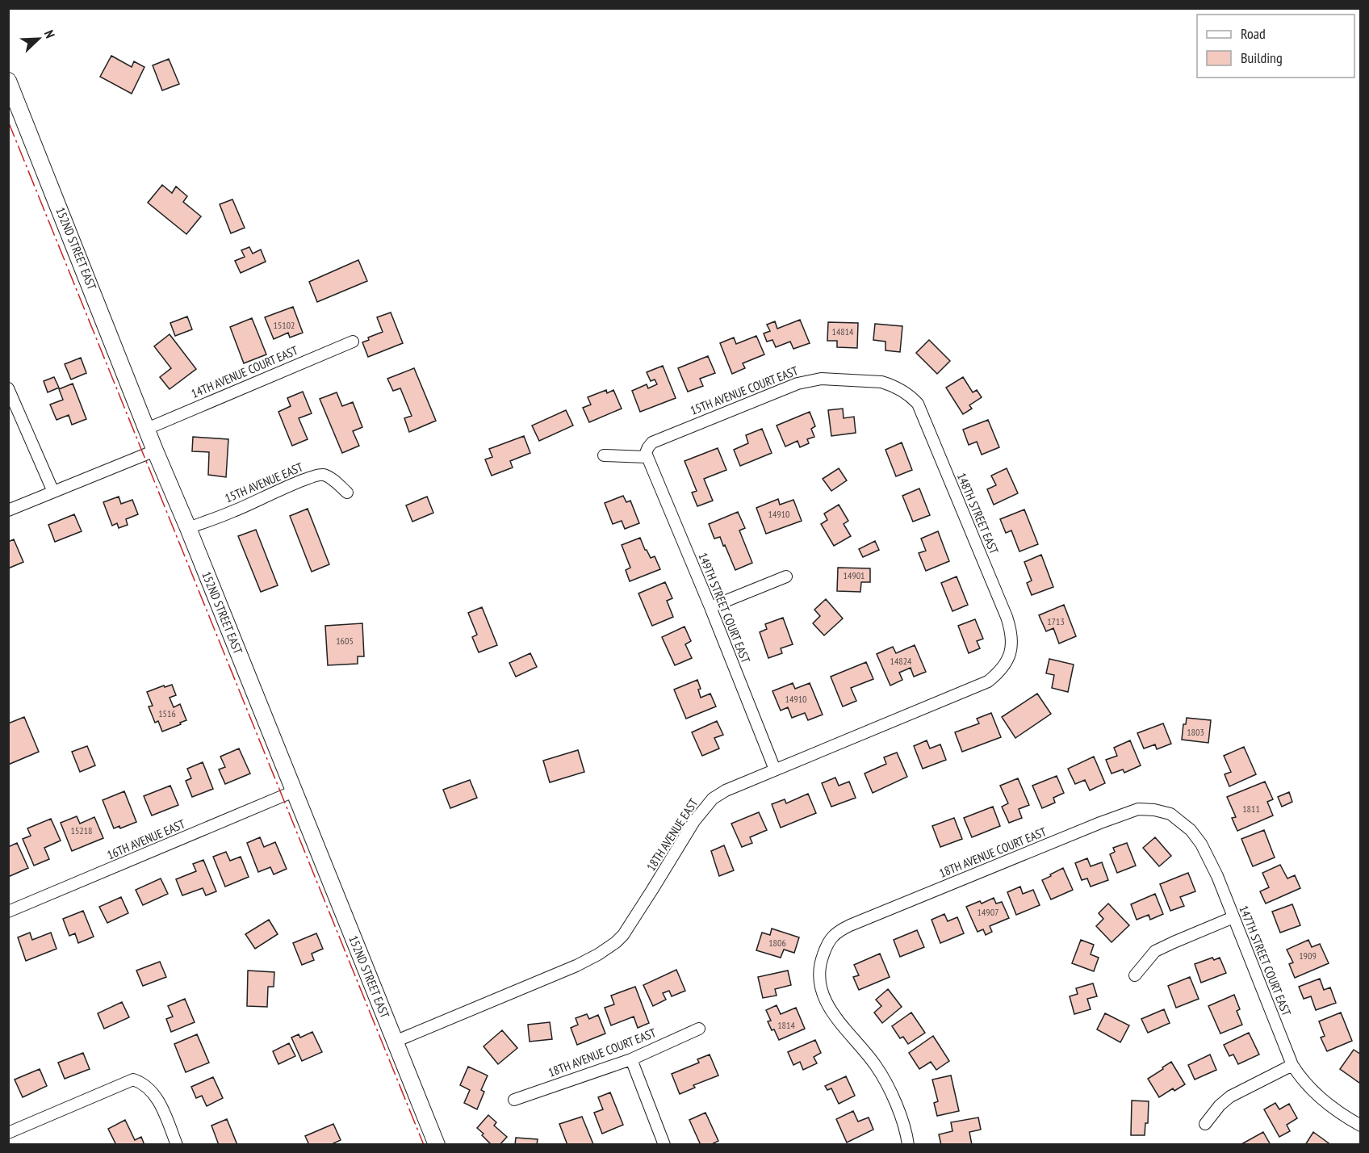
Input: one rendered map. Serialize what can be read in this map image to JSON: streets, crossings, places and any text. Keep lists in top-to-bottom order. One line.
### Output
{"streets":{"main road":["152ND STREET EAST"],"street":["14TH AVENUE COURT EAST","15TH AVENUE COURT EAST","15TH AVENUE EAST","148TH STREET EAST","149TH STREET COURT EAST","18TH AVENUE EAST","16TH AVENUE EAST","18TH AVENUE COURT EAST","147TH STREET COURT EAST"]},"crossings":[["152ND STREET EAST","14TH AVENUE COURT EAST"],["152ND STREET EAST","15TH AVENUE EAST"],["152ND STREET EAST","18TH AVENUE EAST"],["152ND STREET EAST","16TH AVENUE EAST"],["15TH AVENUE COURT EAST","148TH STREET EAST"],["15TH AVENUE COURT EAST","149TH STREET COURT EAST"],["148TH STREET EAST","18TH AVENUE EAST"],["149TH STREET COURT EAST","18TH AVENUE EAST"],["18TH AVENUE COURT EAST","147TH STREET COURT EAST"]],"house_numbers":["15102","14814","14910","14901","1713","1605","14824","14910","1516","1803","1811","15218","14907","1806","1909","1814"],"legend":["Road","Building"],"north":"top right"}
